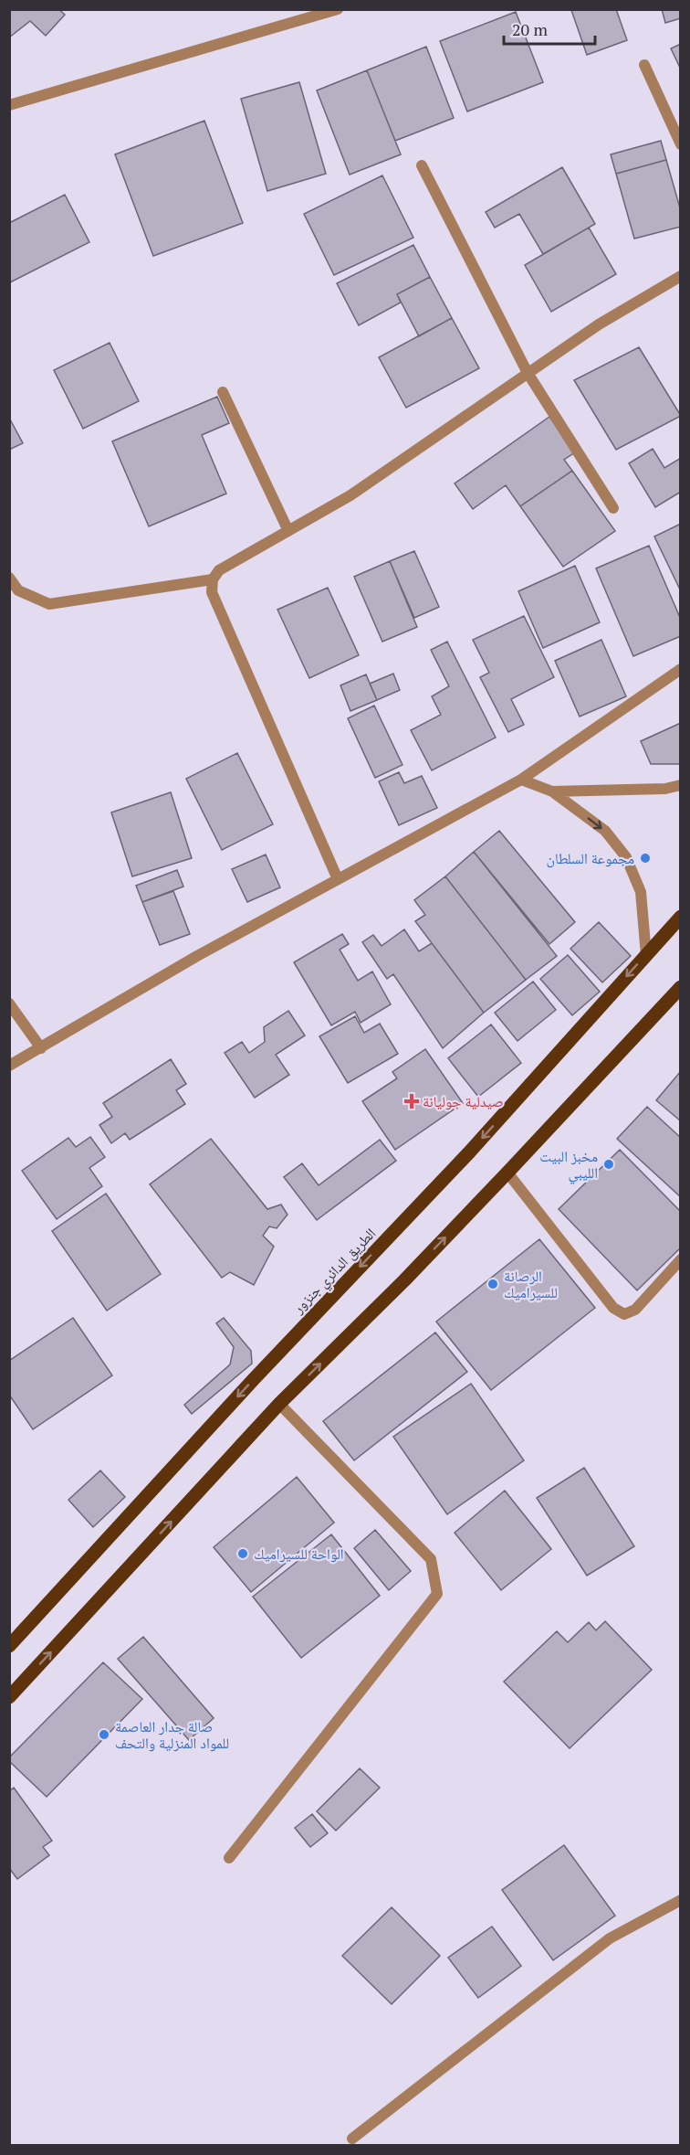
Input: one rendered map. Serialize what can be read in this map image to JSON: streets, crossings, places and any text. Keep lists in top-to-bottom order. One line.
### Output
{"streets":{"main road":["الطريق الدائري جنزور"]},"places":{"other":["مجموعة السلطان","مخبز البيت الليبي","الرصانة للسيراميك","الواحة للسيراميك","صالة جدار العاصمة للمواد المنزلية والتحف"],"health":["صيدلية جوليانة"]},"scale_bar":"20 m"}
